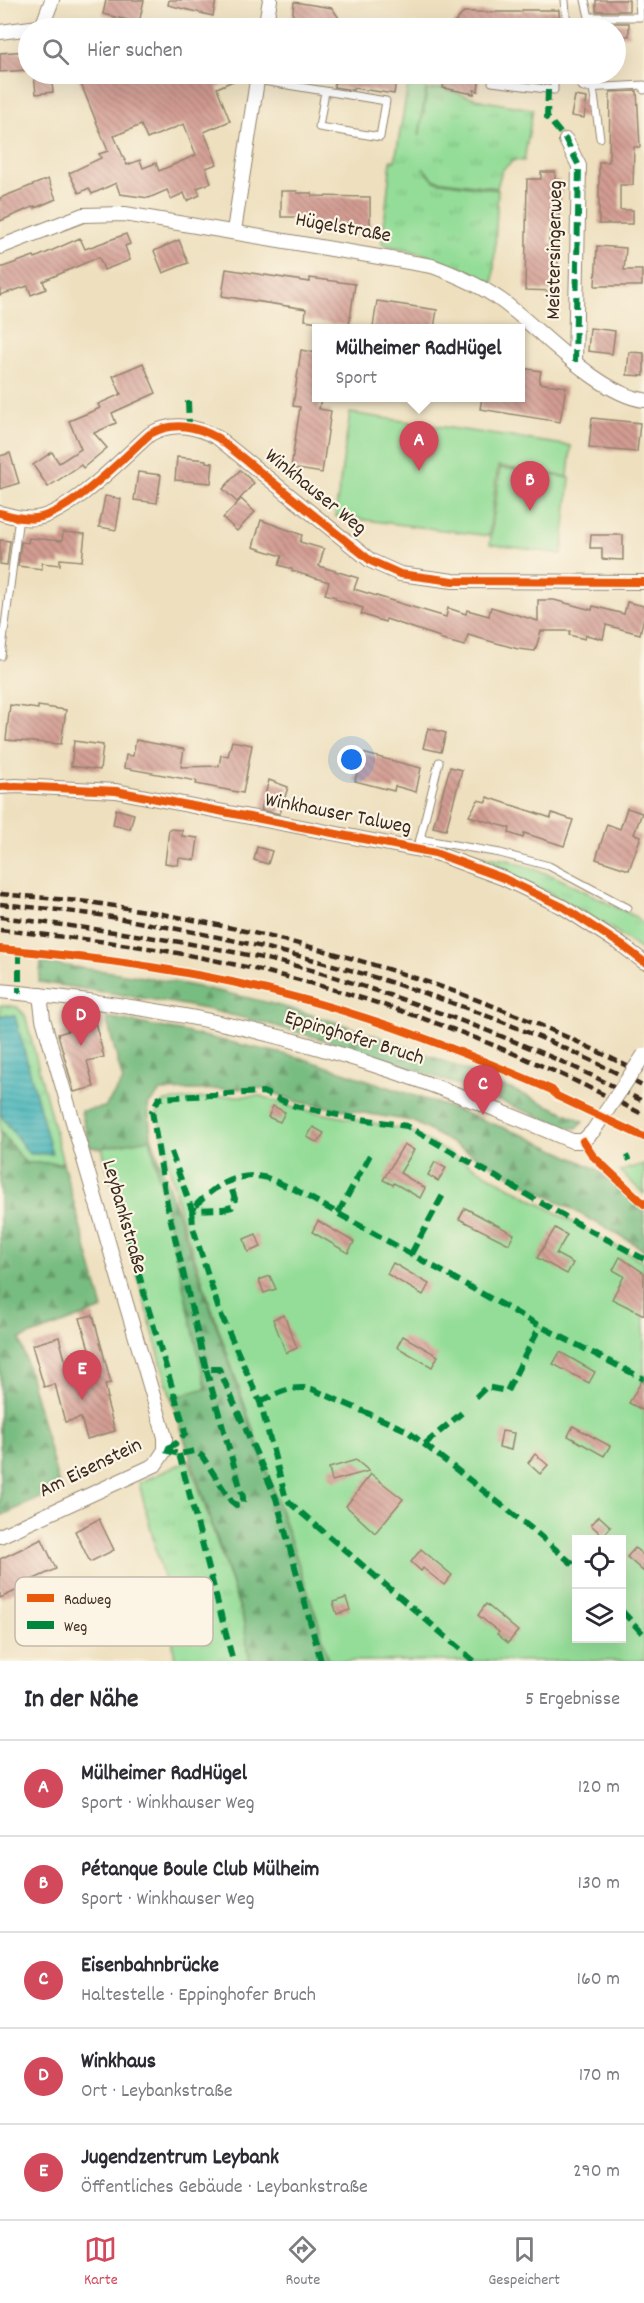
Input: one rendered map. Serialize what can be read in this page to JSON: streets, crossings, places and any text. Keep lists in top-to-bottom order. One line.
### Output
{"streets":{"street":["Hügelstraße","Meistersingerweg","Winkhauser Weg","Winkhauser Talweg","Eppinghofer Bruch","Leybankstraße","Am Eisenstein"]},"crossings":[["Hügelstraße","Meistersingerweg"],["Eppinghofer Bruch","Leybankstraße"],["Leybankstraße","Am Eisenstein"]],"legend":["Radweg","Weg"],"page":{"search":"Hier suchen","popup":["Mülheimer RadHügel","Sport"],"pins":["A","B","D","C","E"],"heading":["In der Nähe","5 Ergebnisse"],"list":[{"mark":"A","name":"Mülheimer RadHügel","note":"Sport · Winkhauser Weg","value":"120 m"},{"mark":"B","name":"Pétanque Boule Club Mülheim","note":"Sport · Winkhauser Weg","value":"130 m"},{"mark":"C","name":"Eisenbahnbrücke","note":"Haltestelle · Eppinghofer Bruch","value":"160 m"},{"mark":"D","name":"Winkhaus","note":"Ort · Leybankstraße","value":"170 m"},{"mark":"E","name":"Jugendzentrum Leybank","note":"Öffentliches Gebäude · Leybankstraße","value":"290 m"}],"nav":["Karte","Route","Gespeichert"]}}
